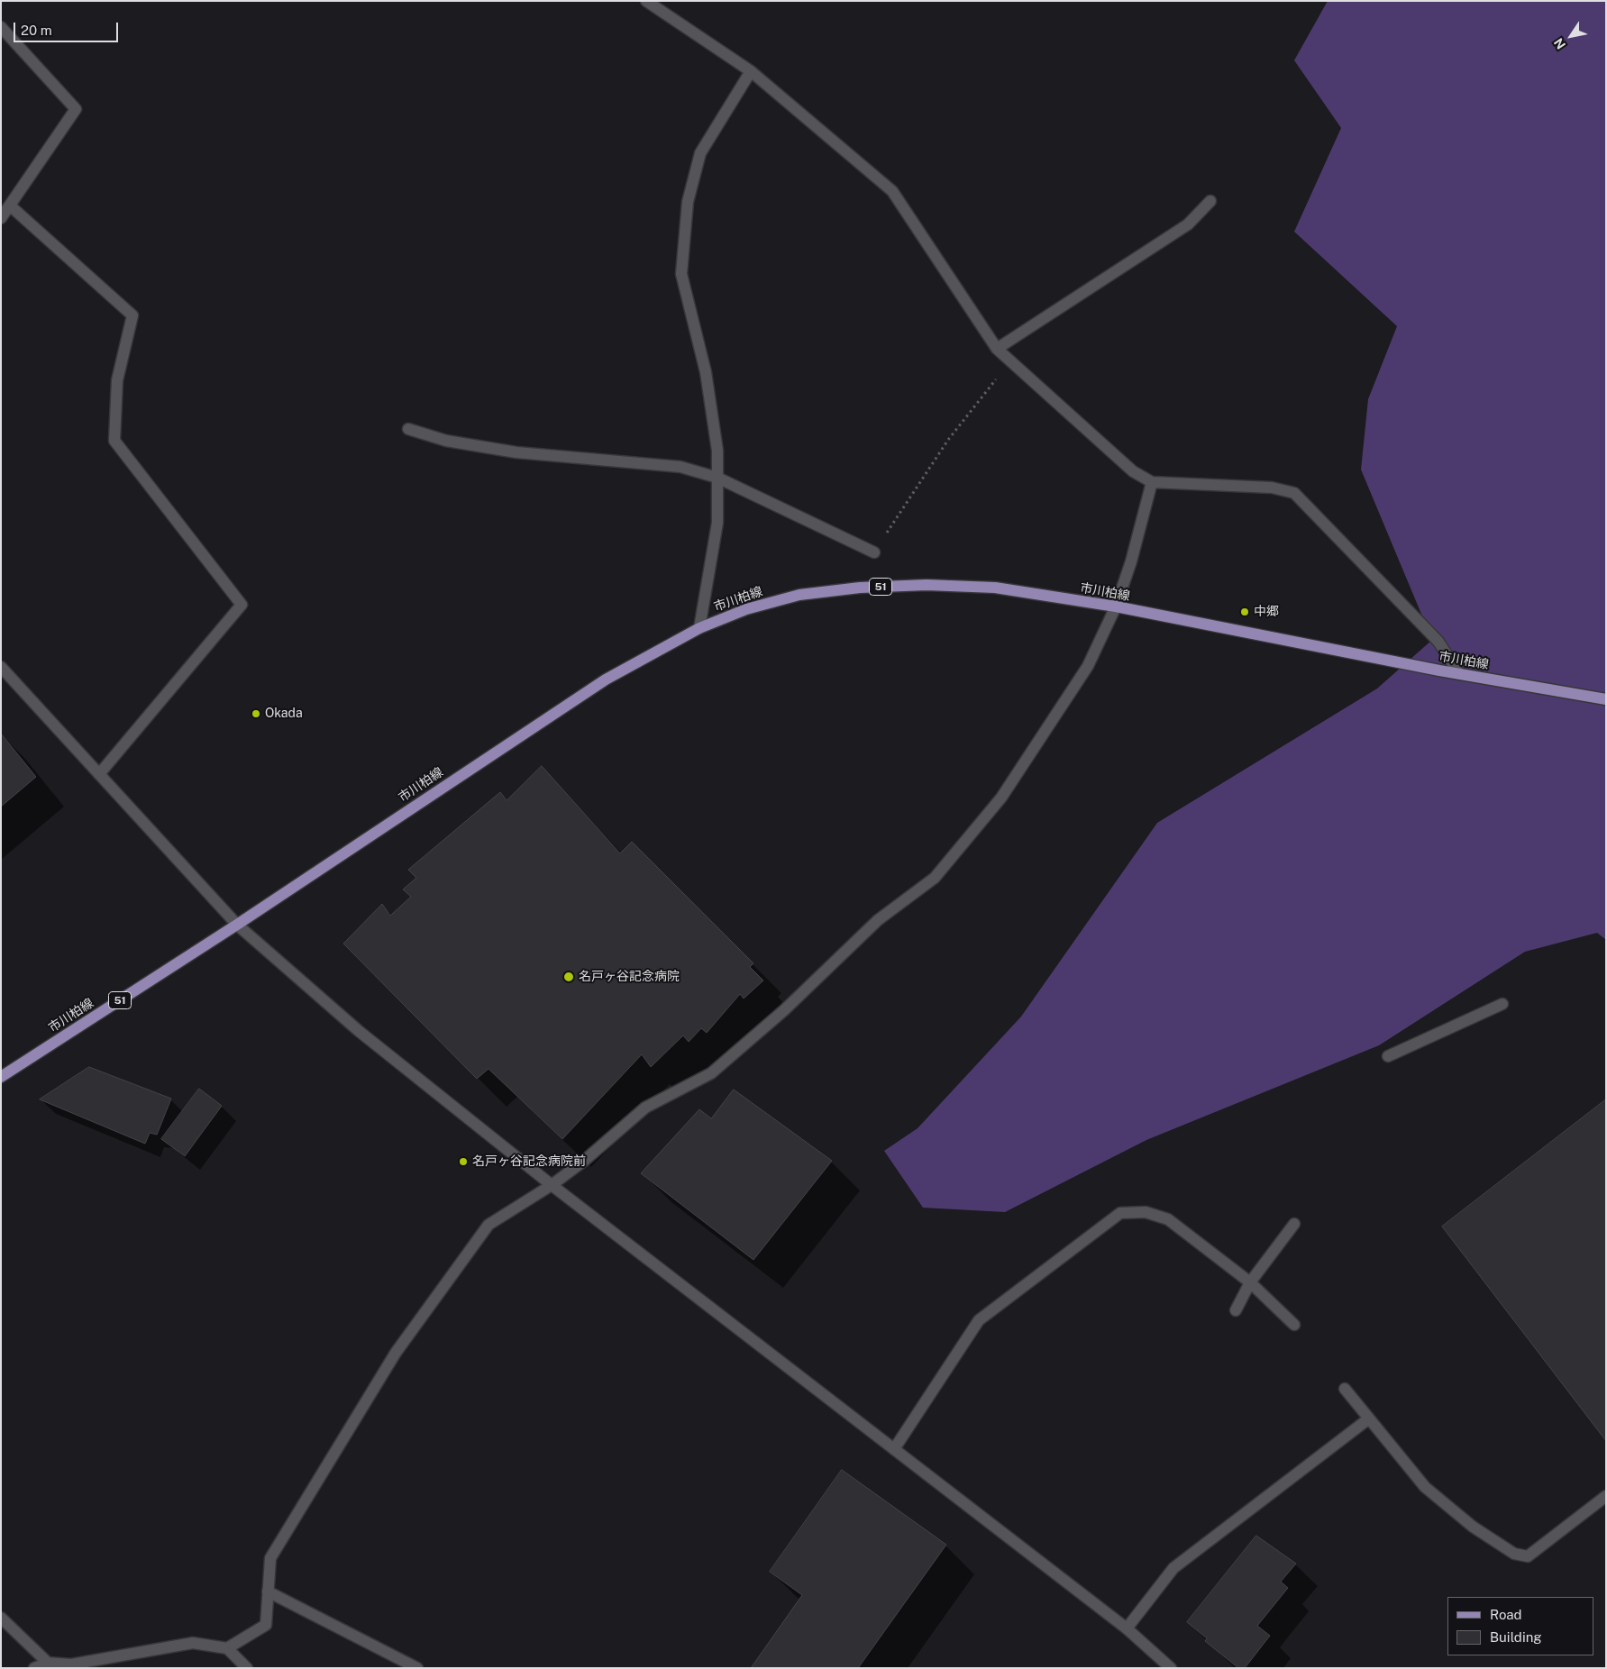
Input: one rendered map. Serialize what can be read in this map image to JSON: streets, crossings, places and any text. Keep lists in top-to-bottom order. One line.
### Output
{"streets":{"main road":["51","市川柏線"]},"places":["中郷","Okada","名戸ヶ谷記念病院","名戸ヶ谷記念病院前"],"legend":["Road","Building"],"scale_bar":"20 m","north":"bottom left"}
